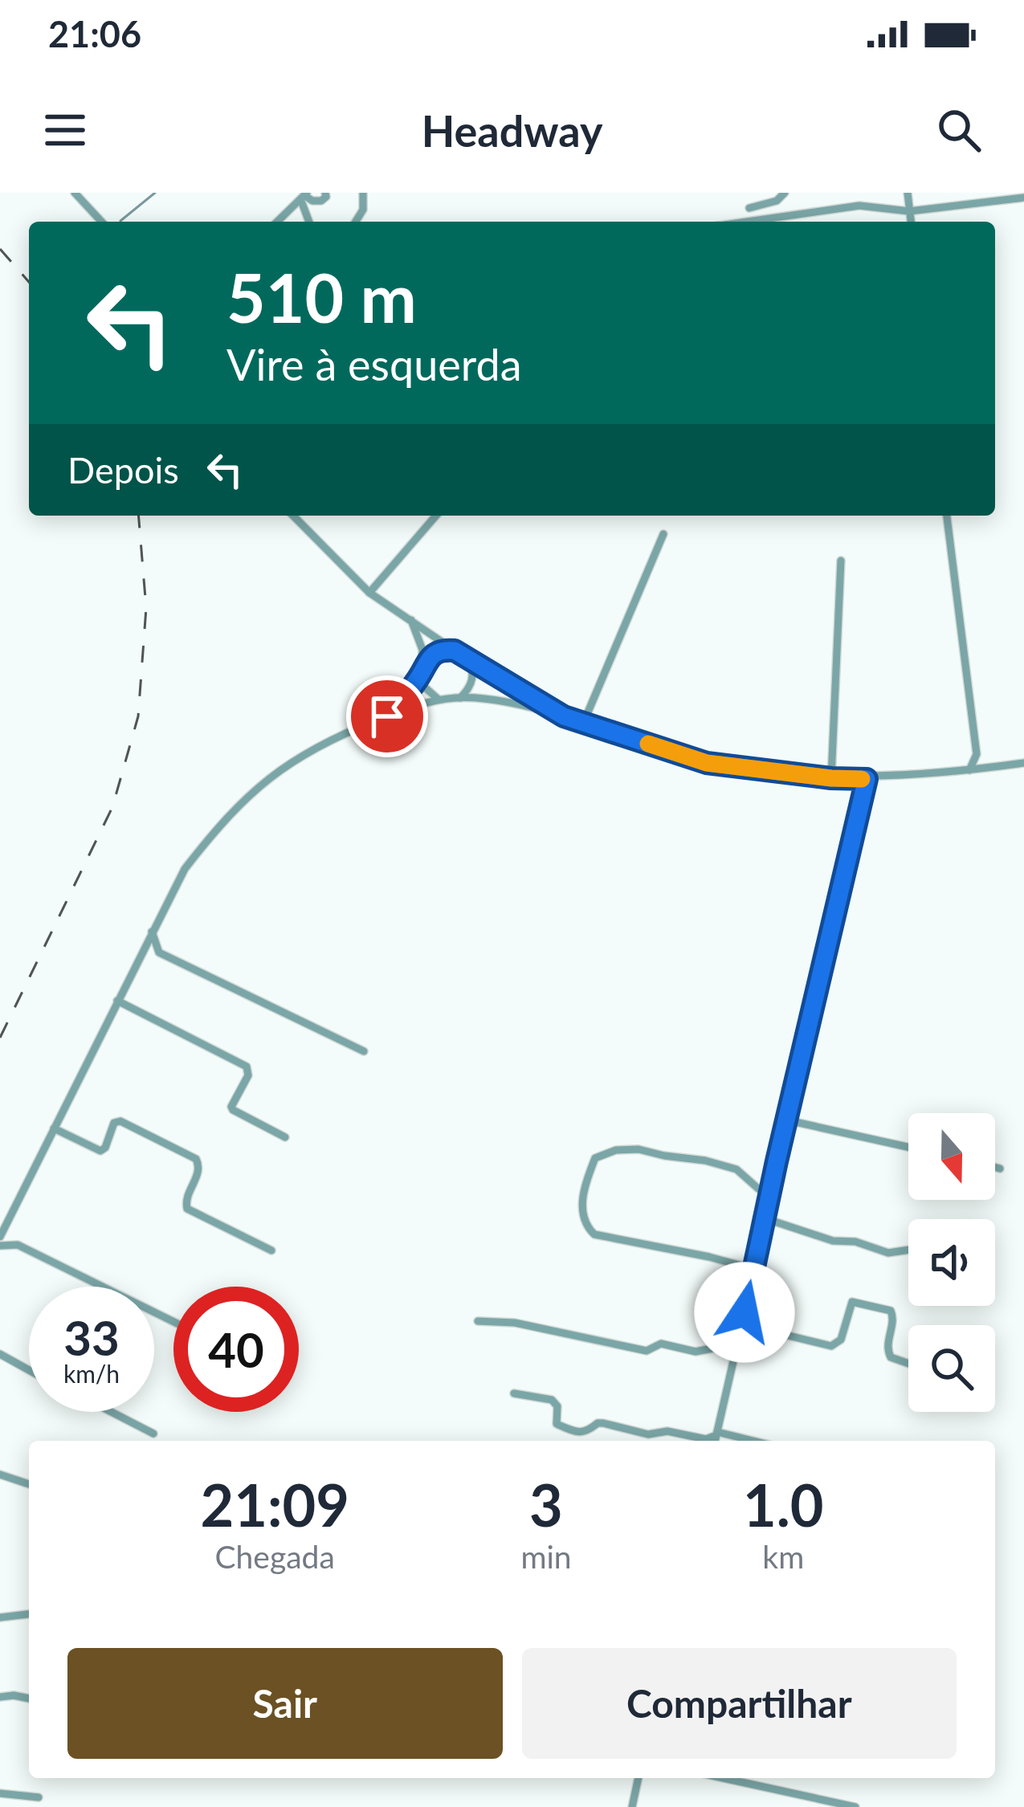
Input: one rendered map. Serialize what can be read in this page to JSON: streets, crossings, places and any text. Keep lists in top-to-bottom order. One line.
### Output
{"north":"bottom","page":{"status":"21:06","header":"Headway","turn":["510 m","Vire à esquerda"],"then":"Depois","speed":"33 km/h","limit":"40","eta":["21:09","Chegada","3","min","1.0","km"],"buttons":["Sair","Compartilhar"]}}
